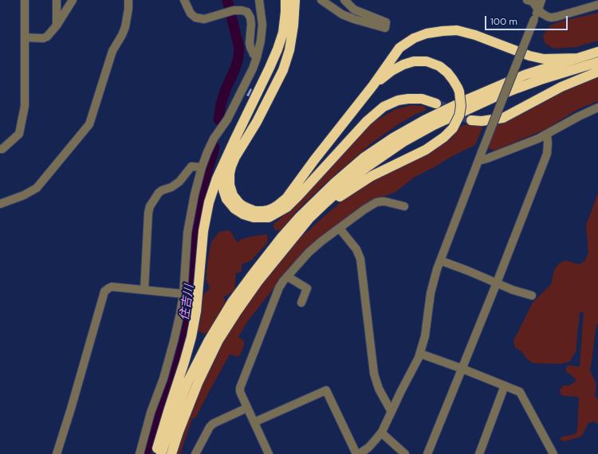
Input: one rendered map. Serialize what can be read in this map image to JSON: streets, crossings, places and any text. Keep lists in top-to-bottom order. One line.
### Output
{"water":["住吉川"],"scale_bar":"100 m"}
